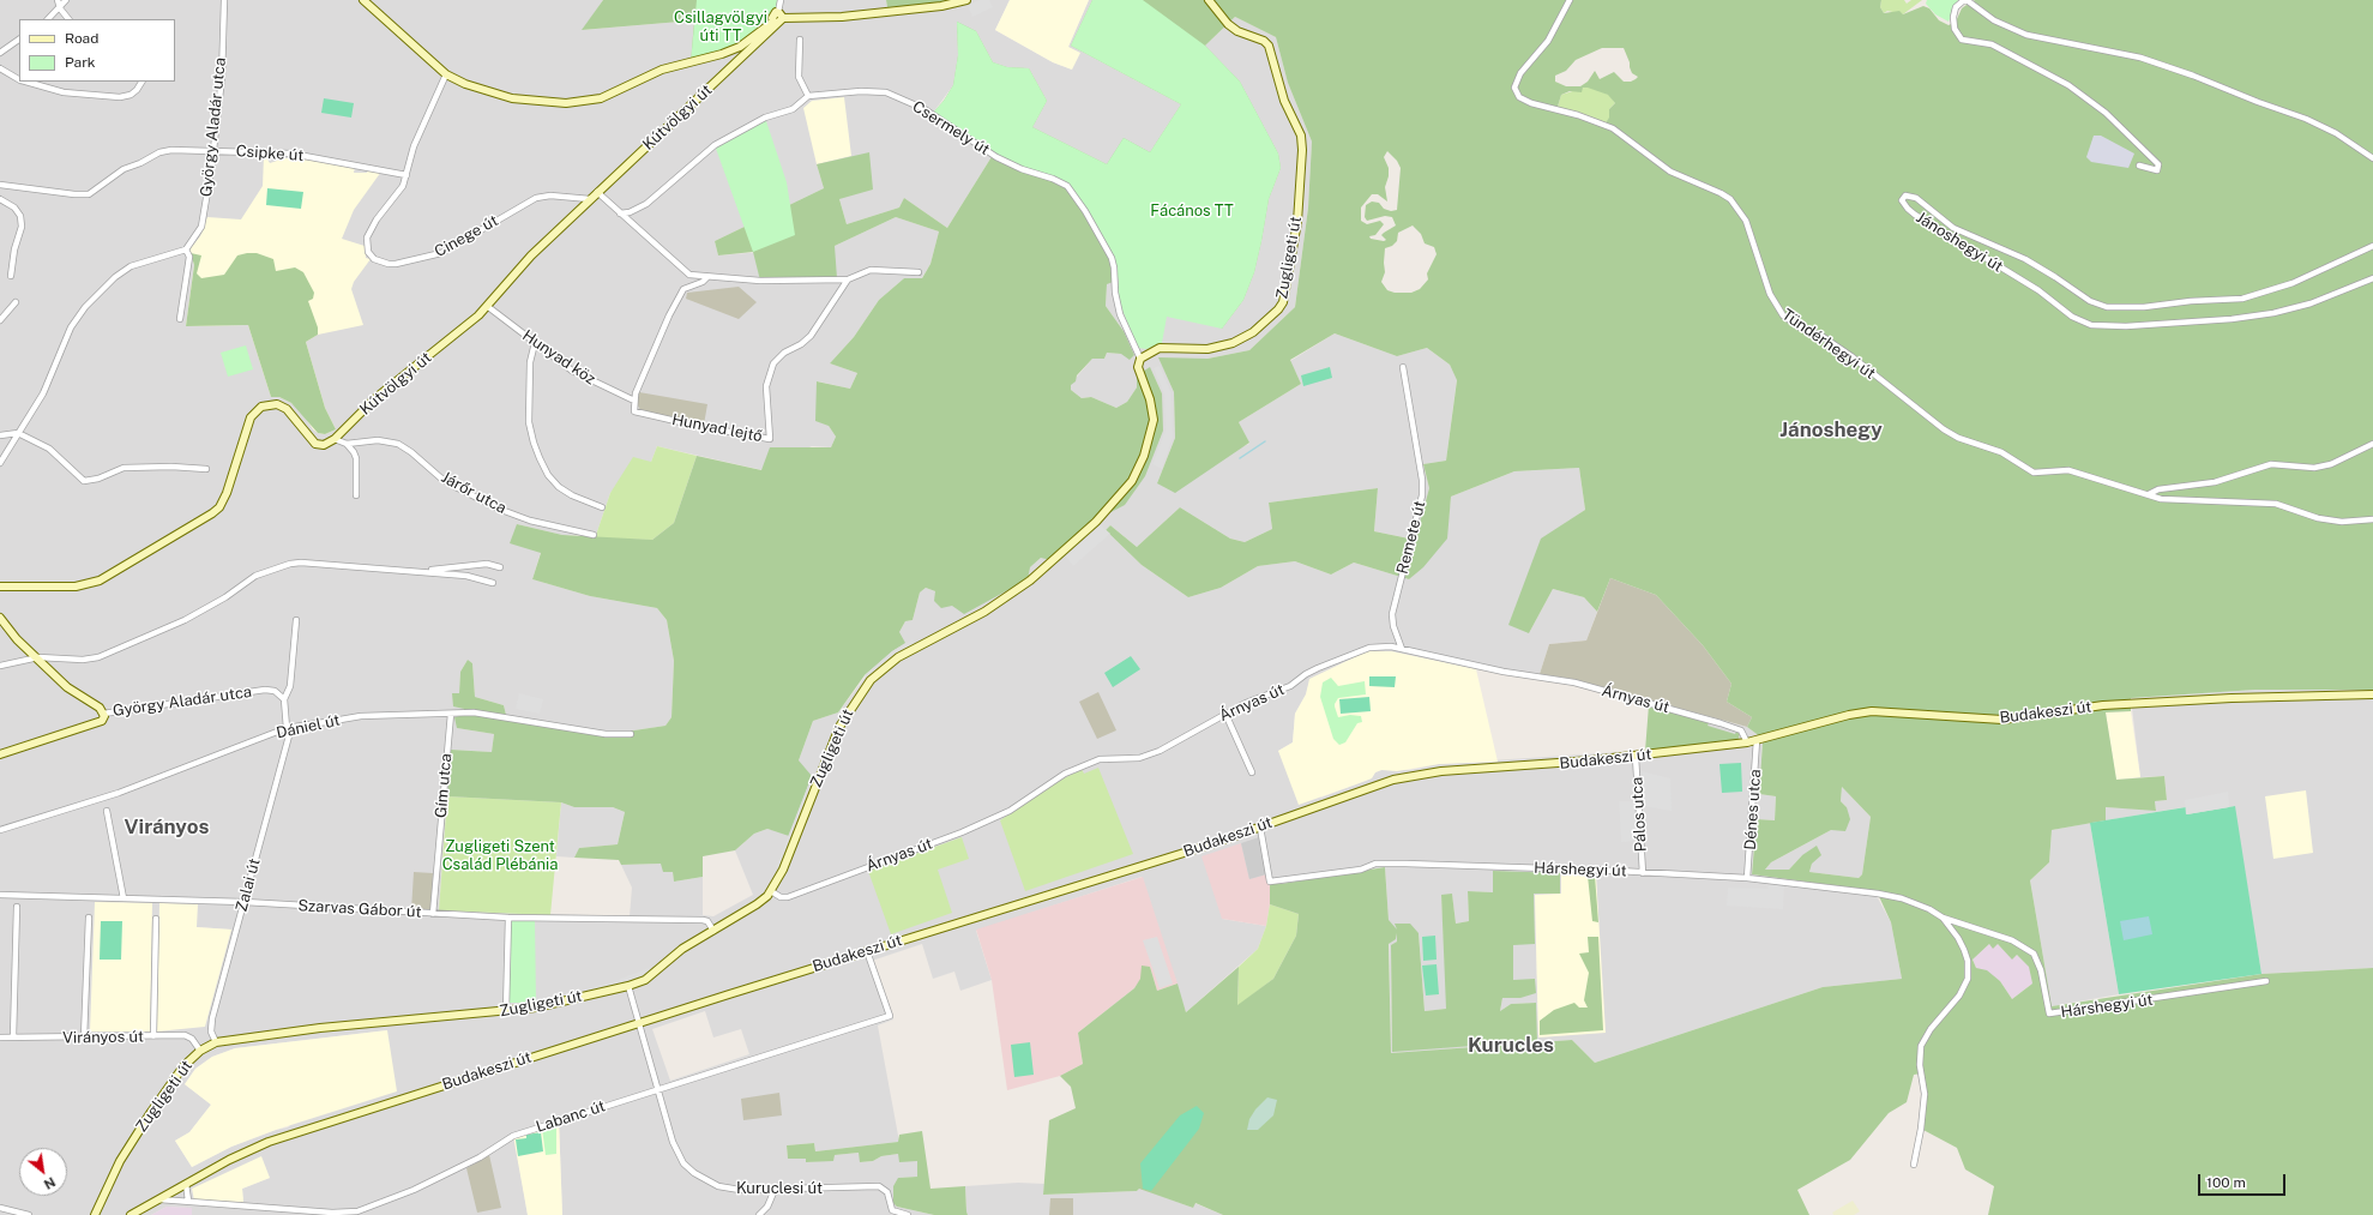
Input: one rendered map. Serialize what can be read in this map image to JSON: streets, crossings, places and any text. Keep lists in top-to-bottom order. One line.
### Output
{"streets":{"street":["Kútvölgyi út","György Aladár utca","Csermely út","Csipke út","Cinege út","Jánoshegyi út","Zugligeti út","Tündérhegyi út","Hunyad köz","Hunyad lejtő","Járőr utca","Remete út","Árnyas út","Budakeszi út","Dániel út","Gím utca","Dénes utca","Pálos utca","Hárshegyi út","Zalai út","Szarvas Gábor út","Virányos út","Labanc út","Kuruclesi út"]},"crossings":[["Kútvölgyi út","Cinege út"],["Kútvölgyi út","Hunyad köz"],["Kútvölgyi út","Járőr utca"],["György Aladár utca","Csipke út"],["György Aladár utca","Zalai út"],["Csermely út","Zugligeti út"],["Csipke út","Cinege út"],["Zugligeti út","Árnyas út"],["Zugligeti út","Zalai út"],["Zugligeti út","Szarvas Gábor út"],["Zugligeti út","Virányos út"],["Zugligeti út","Kuruclesi út"],["Hunyad köz","Hunyad lejtő"],["Remete út","Árnyas út"],["Árnyas út","Budakeszi út"],["Budakeszi út","Dénes utca"],["Budakeszi út","Pálos utca"],["Budakeszi út","Hárshegyi út"],["Budakeszi út","Labanc út"],["Budakeszi út","Kuruclesi út"],["Dániel út","Gím utca"],["Dániel út","Zalai út"],["Gím utca","Szarvas Gábor út"],["Dénes utca","Hárshegyi út"],["Pálos utca","Hárshegyi út"],["Zalai út","Szarvas Gábor út"],["Labanc út","Kuruclesi út"]],"districts":["Jánoshegy","Virányos","Kurucles"],"parks":["Csillagvölgyi úti TT","Fácános TT","Zugligeti Szent Család Plébánia"],"legend":["Road","Park"],"scale_bar":"100 m","north":"bottom right"}
